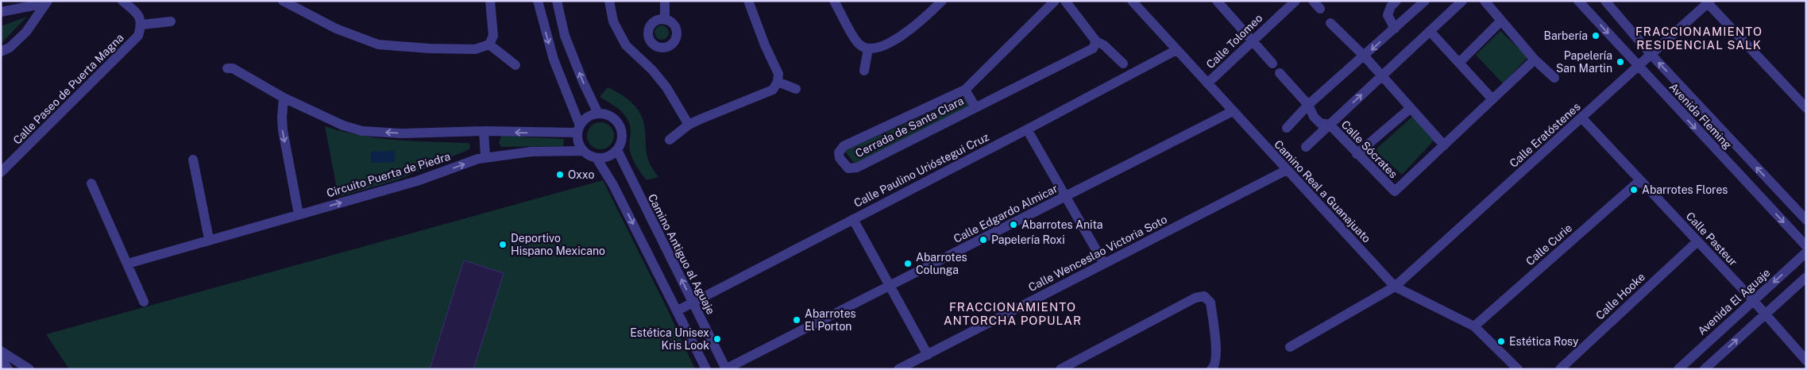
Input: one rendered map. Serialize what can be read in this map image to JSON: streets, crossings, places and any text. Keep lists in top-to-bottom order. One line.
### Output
{"streets":{"street":["Calle Tolomeo","Calle Paseo de Puerta Magna","Avenida Fleming","Cerrada de Santa Clara","Calle Eratóstenes","Calle Sócrates","Calle Paulino Urióstegui Cruz","Circuito Puerta de Piedra","Camino Real a Guanajuato","Calle Edgardo Almicar","Calle Pasteur","Calle Curie","Calle Wenceslao Victoria Soto","Camino Antiguo al Aguaje","Calle Hooke","Avenida El Aguaje"]},"crossings":[["Calle Tolomeo","Camino Real a Guanajuato"],["Avenida Fleming","Calle Eratóstenes"],["Calle Eratóstenes","Camino Real a Guanajuato"],["Calle Eratóstenes","Calle Pasteur"],["Calle Paulino Urióstegui Cruz","Camino Real a Guanajuato"],["Calle Paulino Urióstegui Cruz","Camino Antiguo al Aguaje"],["Circuito Puerta de Piedra","Camino Antiguo al Aguaje"],["Camino Real a Guanajuato","Calle Edgardo Almicar"],["Camino Real a Guanajuato","Calle Curie"],["Camino Real a Guanajuato","Calle Wenceslao Victoria Soto"],["Calle Edgardo Almicar","Camino Antiguo al Aguaje"],["Calle Pasteur","Calle Curie"],["Calle Pasteur","Calle Hooke"],["Calle Pasteur","Avenida El Aguaje"]],"one_way":["Circuito Puerta de Piedra"],"districts":["FRACCIONAMIENTO RESIDENCIAL SALK","FRACCIONAMIENTO ANTORCHA POPULAR"],"places":["Barbería","Papelería San Martin","Oxxo","Abarrotes Flores","Abarrotes Anita","Papelería Roxi","Deportivo Hispano Mexicano","Abarrotes Colunga","Abarrotes El Porton","Estética Unisex Kris Look","Estética Rosy"]}
